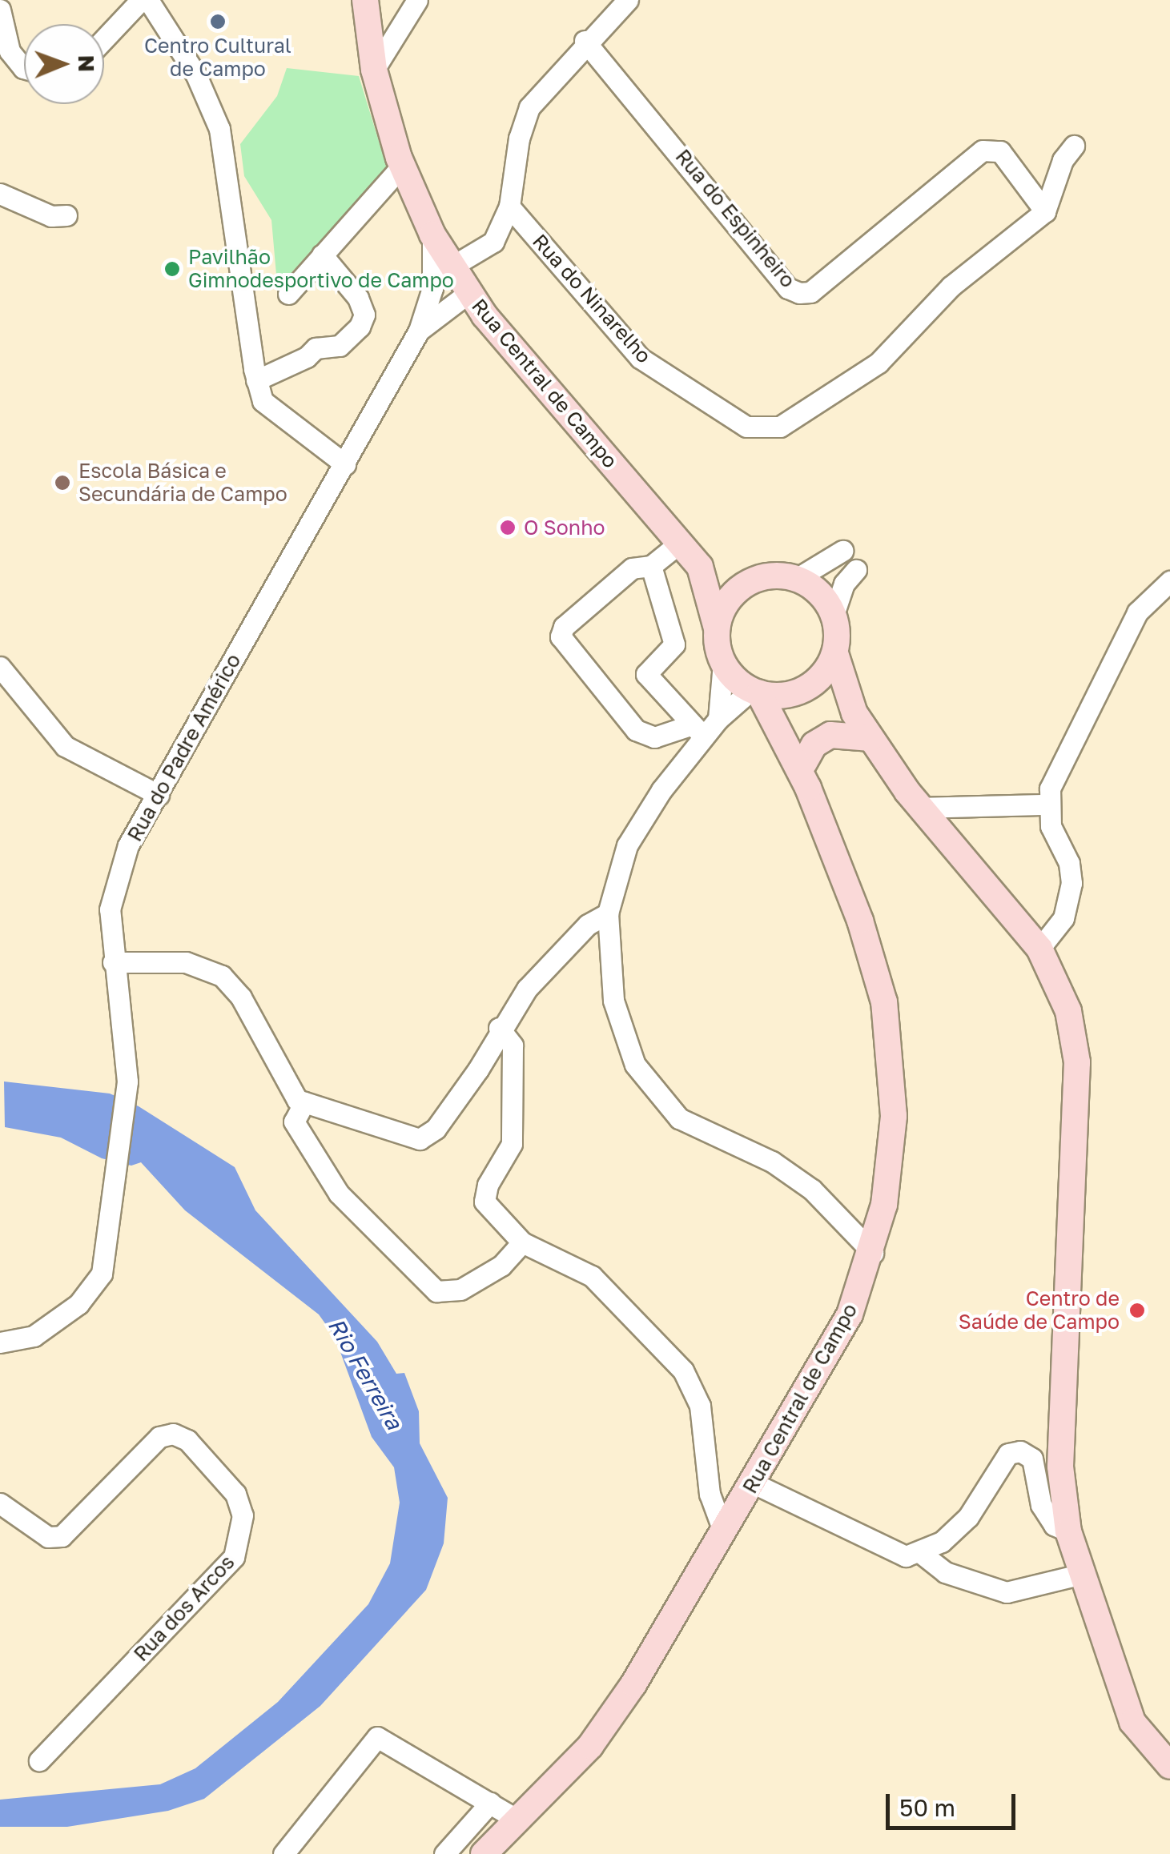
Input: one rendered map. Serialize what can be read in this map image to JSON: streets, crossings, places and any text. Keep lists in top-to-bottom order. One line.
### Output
{"streets":{"main road":["Rua Central de Campo"],"street":["Rua do Espinheiro","Rua do Ninarelho","Rua do Padre Américo","Rua dos Arcos"]},"crossings":[["Rua do Espinheiro","Rua do Ninarelho"],["Rua Central de Campo","Rua do Padre Américo"]],"water":["Rio Ferreira"],"places":["Centro Cultural de Campo","Pavilhão Gimnodesportivo de Campo","Escola Básica e Secundária de Campo","O Sonho","Centro de Saúde de Campo"],"scale_bar":"50 m","north":"right"}
